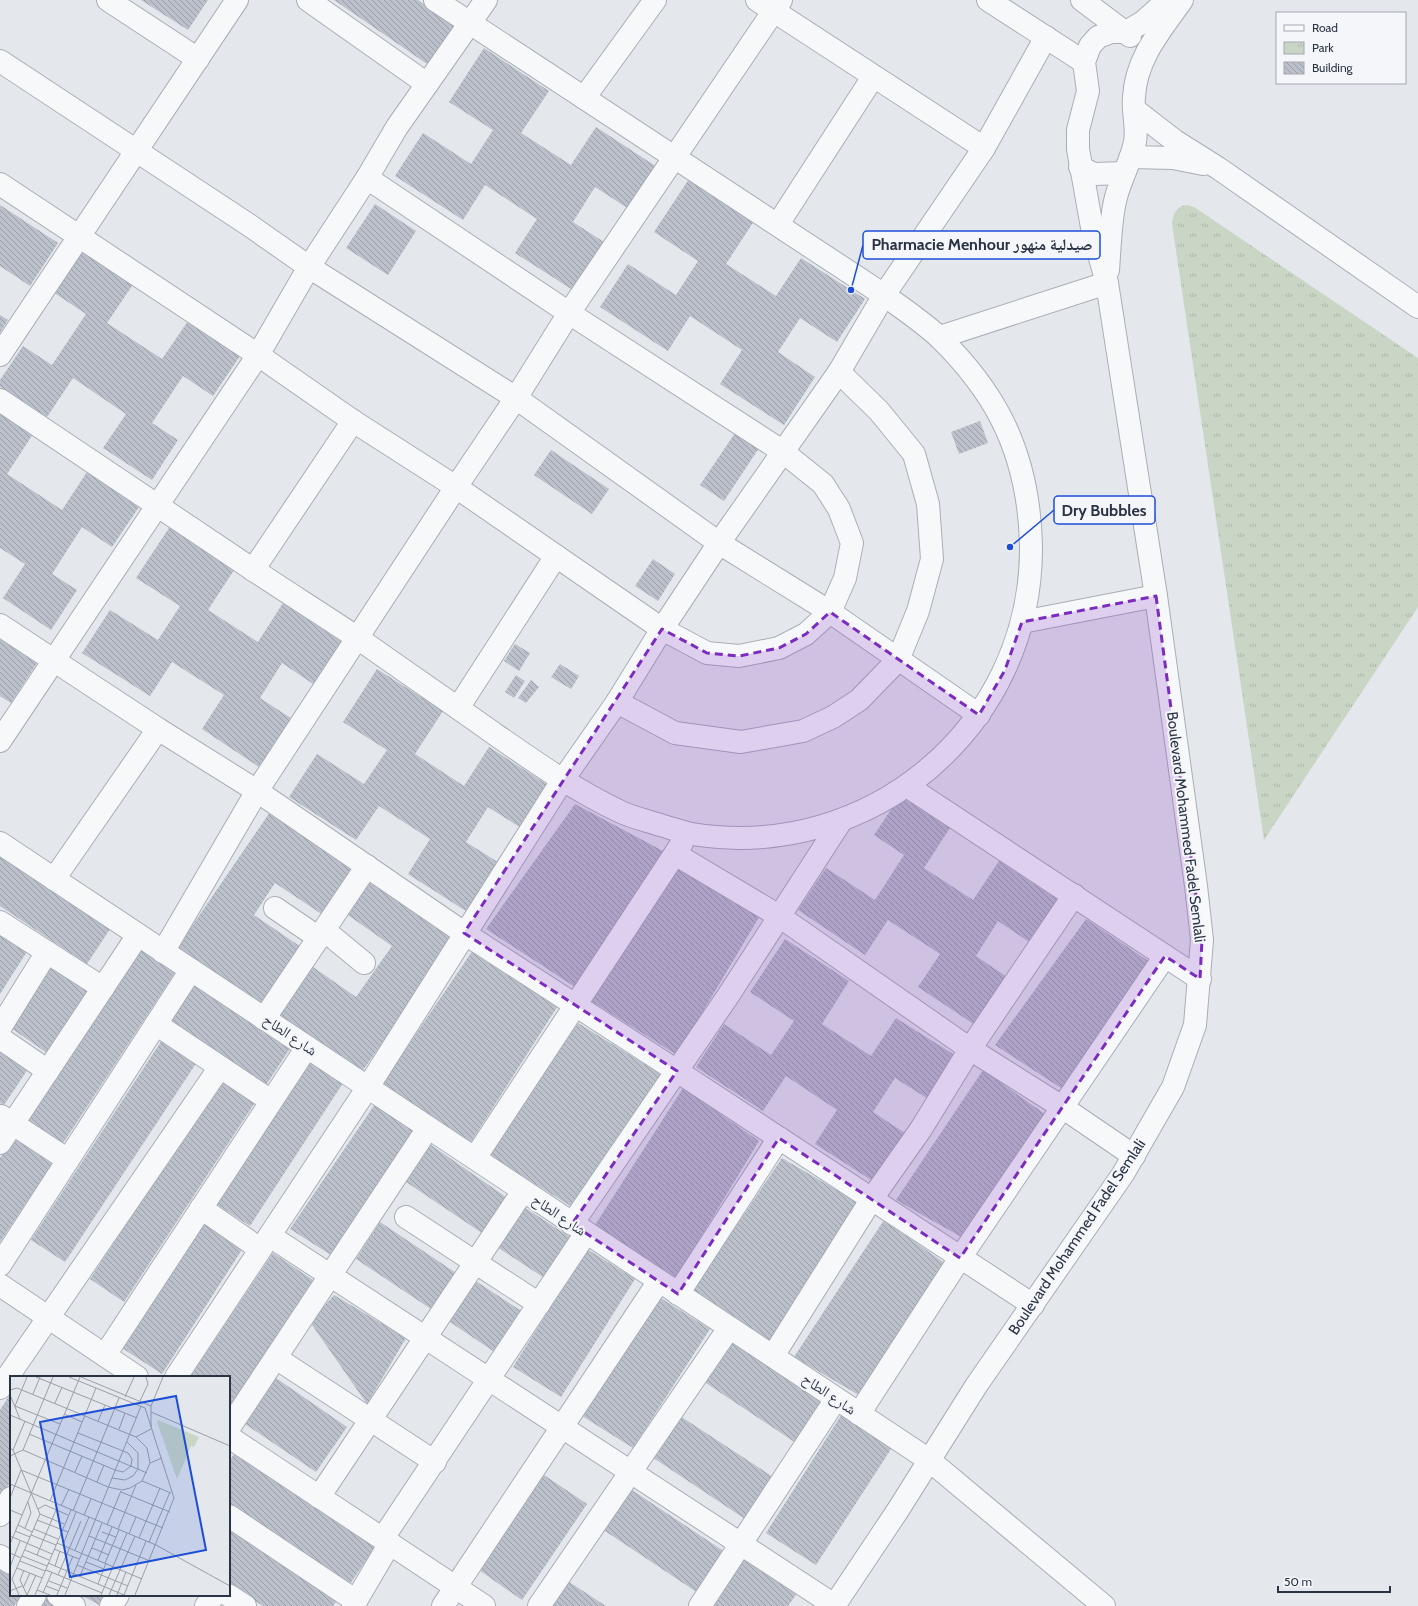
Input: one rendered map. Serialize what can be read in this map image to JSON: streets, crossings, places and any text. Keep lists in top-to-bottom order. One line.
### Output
{"streets":{"street":["Boulevard Mohammed Fadel Semlali","شارع الطاح"]},"crossings":[["Boulevard Mohammed Fadel Semlali","شارع الطاح"]],"places":["Pharmacie Menhour صيدلية منهور","Dry Bubbles"],"legend":["Road","Park","Building"],"scale_bar":"50 m"}
